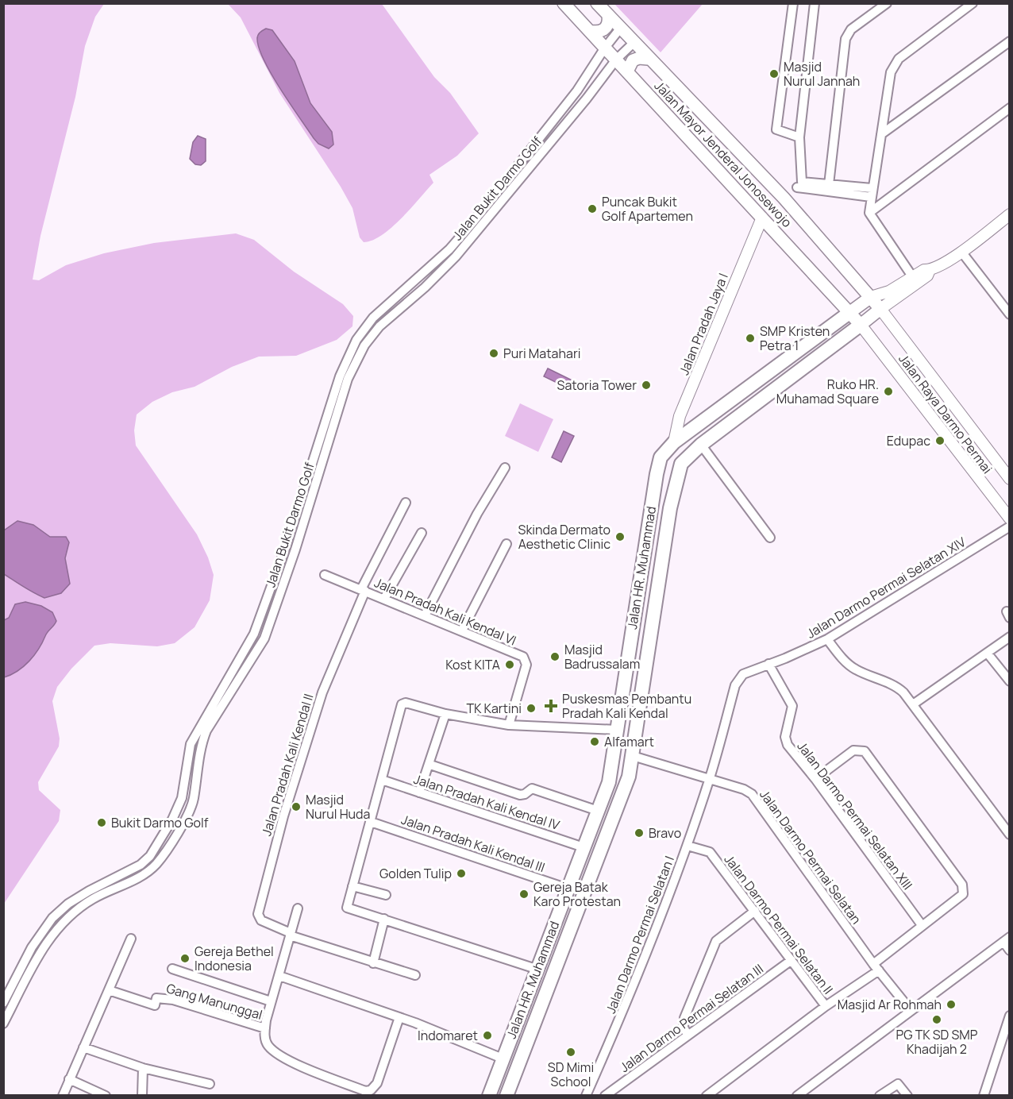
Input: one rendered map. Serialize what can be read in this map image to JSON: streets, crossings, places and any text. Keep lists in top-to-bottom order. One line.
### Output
{"streets":{"main road":["Jalan Mayor Jenderal Jonosewojo","Jalan HR. Muhammad"],"street":["Jalan Bukit Darmo Golf","Jalan Pradah Jaya I","Jalan Raya Darmo Permai","Jalan Darmo Permai Selatan XIV","Jalan Pradah Kali Kendal VI","Jalan Pradah Kali Kendal II","Jalan Pradah Kali Kendal IV","Jalan Darmo Permai Selatan XIII","Jalan Pradah Kali Kendal III","Jalan Darmo Permai Selatan","Jalan Darmo Permai Selatan II","Jalan Darmo Permai Selatan I","Gang Manunggal","Jalan Darmo Permai Selatan III"]},"crossings":[["Jalan Mayor Jenderal Jonosewojo","Jalan Bukit Darmo Golf"],["Jalan Mayor Jenderal Jonosewojo","Jalan Pradah Jaya I"],["Jalan Mayor Jenderal Jonosewojo","Jalan Raya Darmo Permai"],["Jalan Mayor Jenderal Jonosewojo","Jalan HR. Muhammad"],["Jalan Pradah Jaya I","Jalan HR. Muhammad"],["Jalan Raya Darmo Permai","Jalan HR. Muhammad"],["Jalan HR. Muhammad","Jalan Pradah Kali Kendal IV"],["Jalan HR. Muhammad","Jalan Pradah Kali Kendal III"],["Jalan HR. Muhammad","Jalan Darmo Permai Selatan"],["Jalan Darmo Permai Selatan XIV","Jalan Darmo Permai Selatan XIII"],["Jalan Darmo Permai Selatan XIV","Jalan Darmo Permai Selatan"],["Jalan Darmo Permai Selatan XIV","Jalan Darmo Permai Selatan I"],["Jalan Pradah Kali Kendal VI","Jalan Pradah Kali Kendal II"],["Jalan Darmo Permai Selatan","Jalan Darmo Permai Selatan I"],["Jalan Darmo Permai Selatan II","Jalan Darmo Permai Selatan I"],["Jalan Darmo Permai Selatan II","Jalan Darmo Permai Selatan III"]],"places":{"other":["Masjid Nurul Jannah","Puncak Bukit Golf Apartemen","SMP Kristen Petra 1","Puri Matahari","Satoria Tower","Ruko HR. Muhamad Square","Edupac","Skinda Dermato Aesthetic Clinic","Masjid Badrussalam","Kost KITA","TK Kartini","Alfamart","Masjid Nurul Huda","Bukit Darmo Golf","Bravo","Golden Tulip","Gereja Batak Karo Protestan","Gereja Bethel Indonesia","Masjid Ar Rohmah","PG TK SD SMP Khadijah 2","Indomaret","SD Mimi School"],"health":["Puskesmas Pembantu Pradah Kali Kendal"]}}
